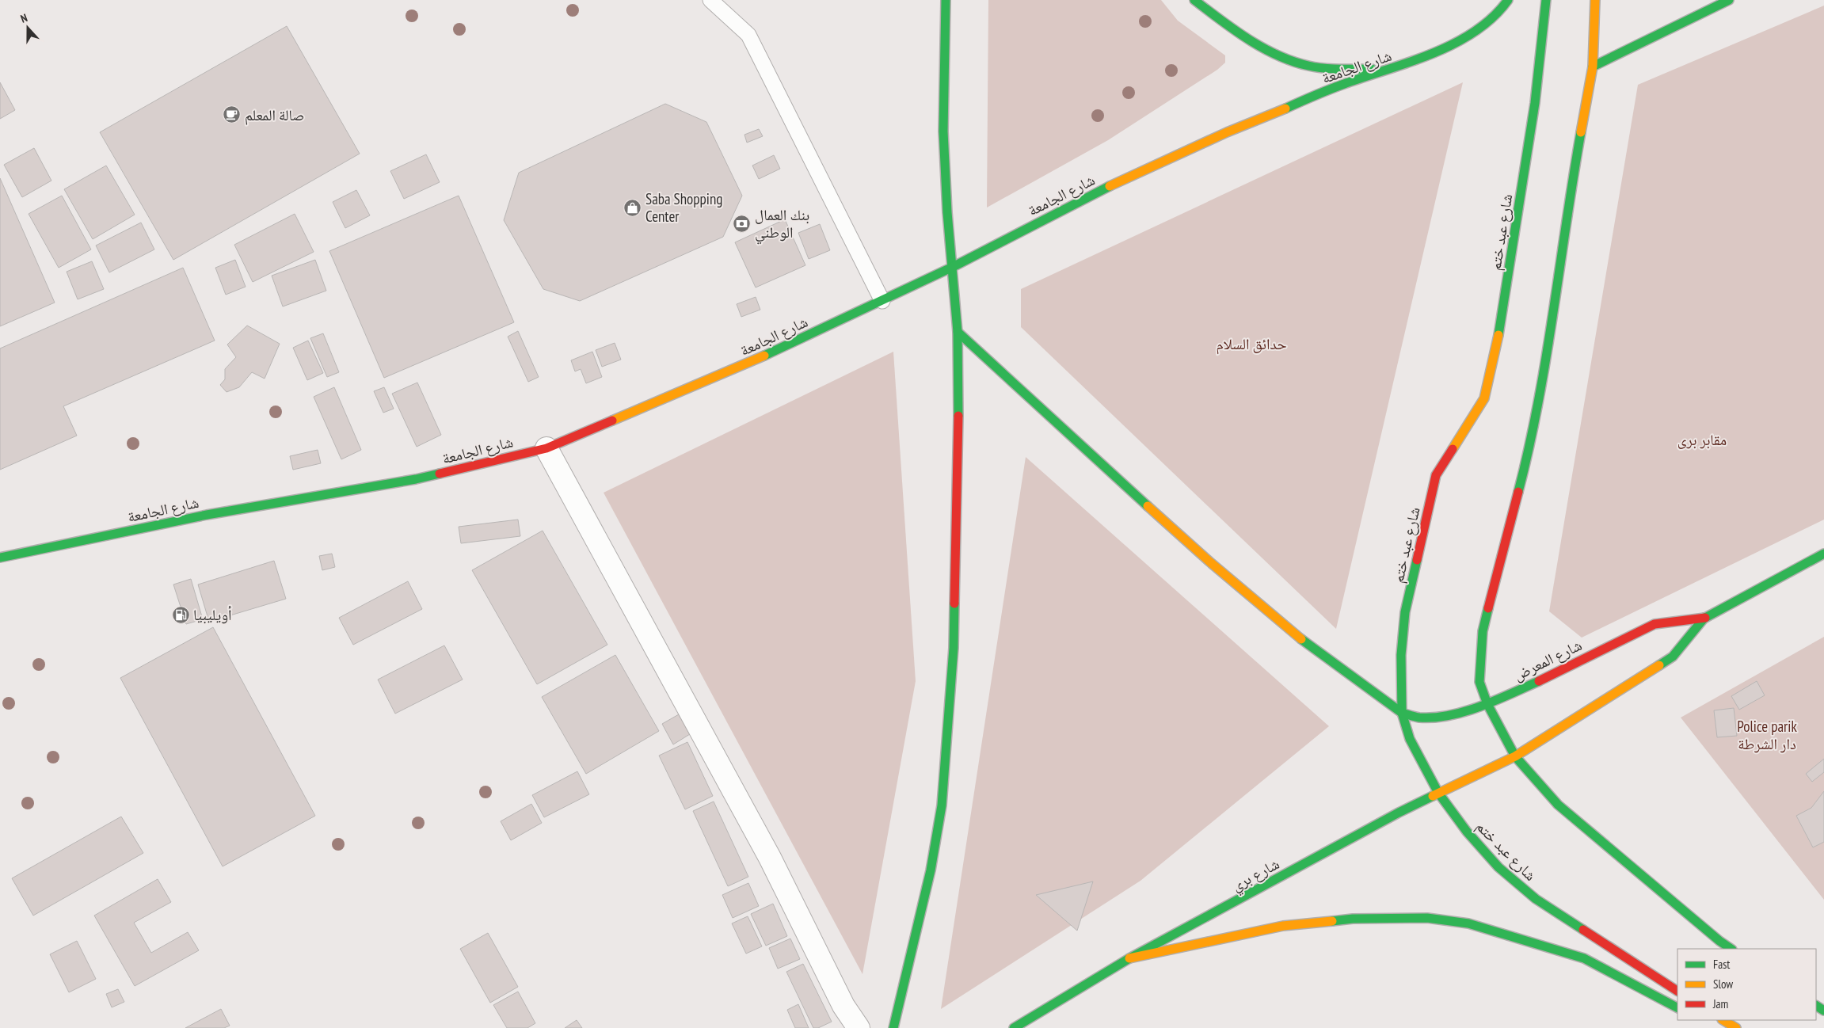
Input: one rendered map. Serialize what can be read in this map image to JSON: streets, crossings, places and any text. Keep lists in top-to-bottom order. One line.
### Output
{"streets":{"main road":["شارع الجامعة","شارع عبد ختم","شارع المعرض","شارع بري"]},"crossings":[["شارع عبد ختم","شارع المعرض"],["شارع عبد ختم","شارع بري"],["شارع المعرض","شارع بري"]],"parks":["حدائق السلام","مقابر برى","Police parik دار الشرطة"],"places":{"cafe":["صالة المعلم"],"shop":["Saba Shopping Center"],"bank":["بنك العمال الوطني"],"fuel station":["أويليبيا"]},"legend":["Fast","Slow","Jam"],"north":"top"}
